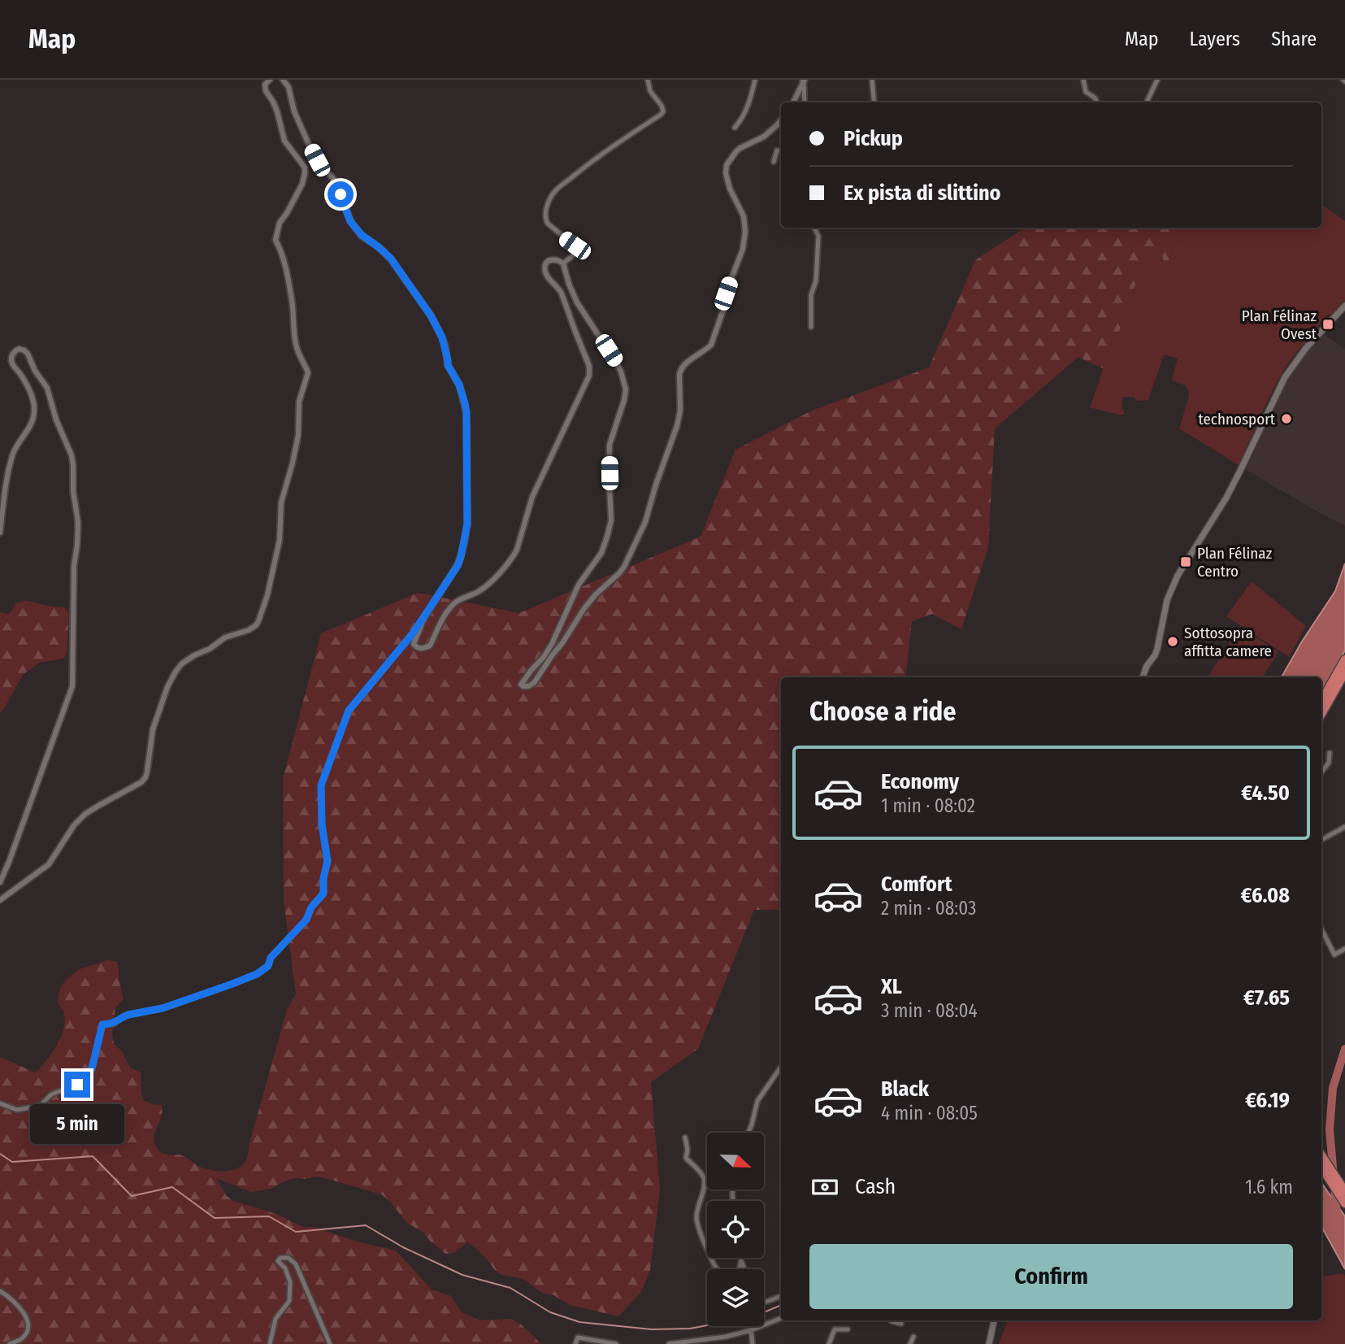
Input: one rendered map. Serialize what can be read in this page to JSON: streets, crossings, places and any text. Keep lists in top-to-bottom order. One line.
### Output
{"places":{"transit":["Plan Félinaz Ovest","Plan Félinaz Centro"],"other":["technosport","Sottosopra affitta camere"]},"north":"right","page":{"header":"Map","nav":["Map","Layers","Share"],"banner":["Pickup","Ex pista di slittino"],"heading":"Choose a ride","list":[{"name":"Economy","note":"1 min · 08:02","value":"€4.50"},{"name":"Comfort","note":"2 min · 08:03","value":"€6.08"},{"name":"XL","note":"3 min · 08:04","value":"€7.65"},{"name":"Black","note":"4 min · 08:05","value":"€6.19"}],"bubble":"5 min","pay":["Cash","1.6 km"],"buttons":"Confirm"}}
